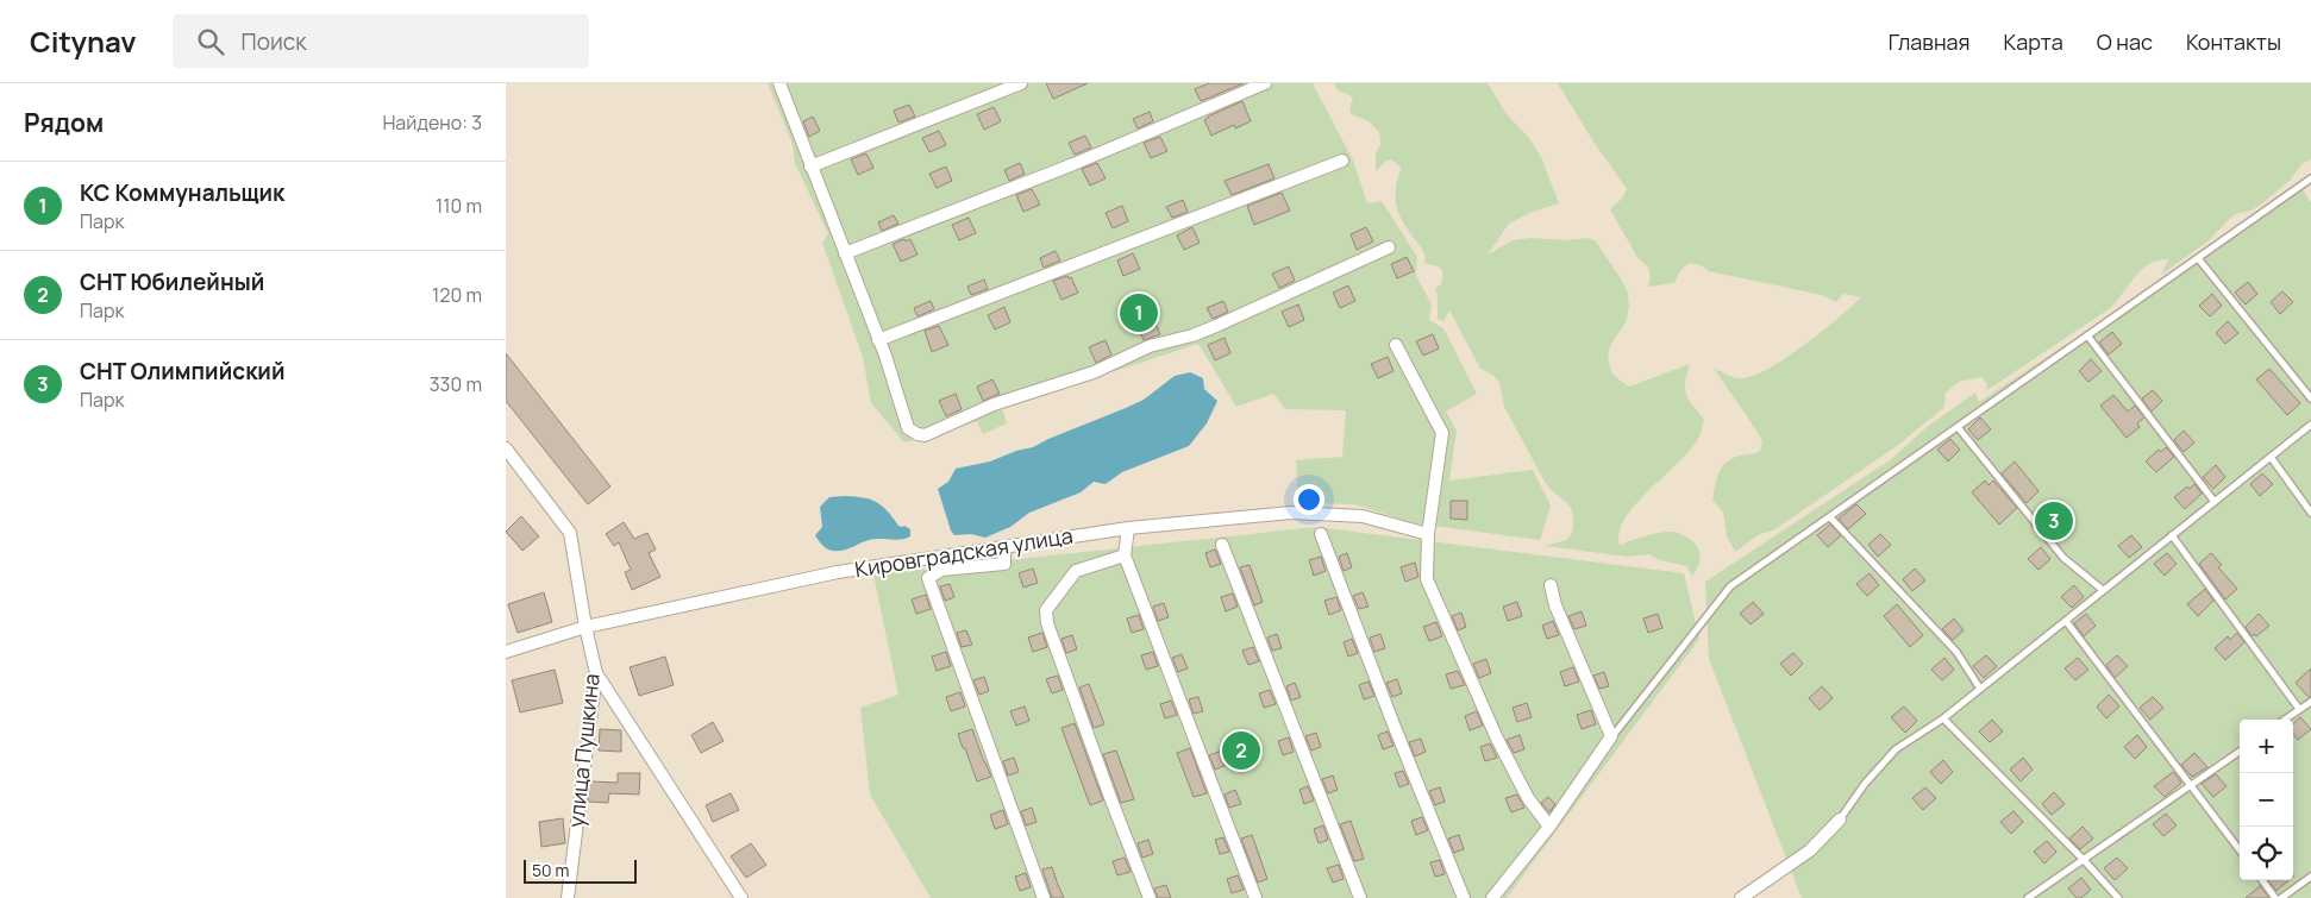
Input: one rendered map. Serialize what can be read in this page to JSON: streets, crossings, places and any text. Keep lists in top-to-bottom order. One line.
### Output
{"streets":{"street":["Кировградская улица","улица Пушкина"]},"crossings":[["Кировградская улица","улица Пушкина"]],"scale_bar":"50 m","page":{"header":"Citynav","search":"Поиск","nav":["Главная","Карта","О нас","Контакты"],"heading":["Рядом","Найдено: 3"],"list":[{"mark":"1","name":"КС Коммунальщик","note":"Парк","value":"110 m"},{"mark":"2","name":"СНТ Юбилейный","note":"Парк","value":"120 m"},{"mark":"3","name":"СНТ Олимпийский","note":"Парк","value":"330 m"}],"pins":["1","3","2"],"map_buttons":["+","−"],"scale":"50 m"}}
